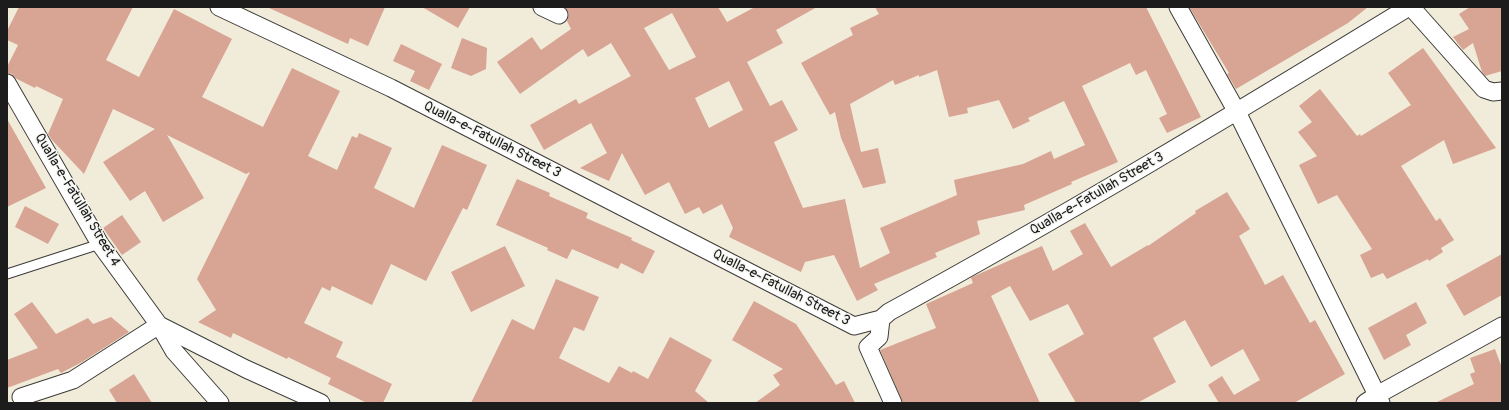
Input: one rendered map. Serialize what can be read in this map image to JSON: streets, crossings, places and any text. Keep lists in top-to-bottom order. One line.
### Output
{"streets":{"street":["Qualla-e-Fatullah Street 3","Qualla-e-Fatullah Street 4"]}}
